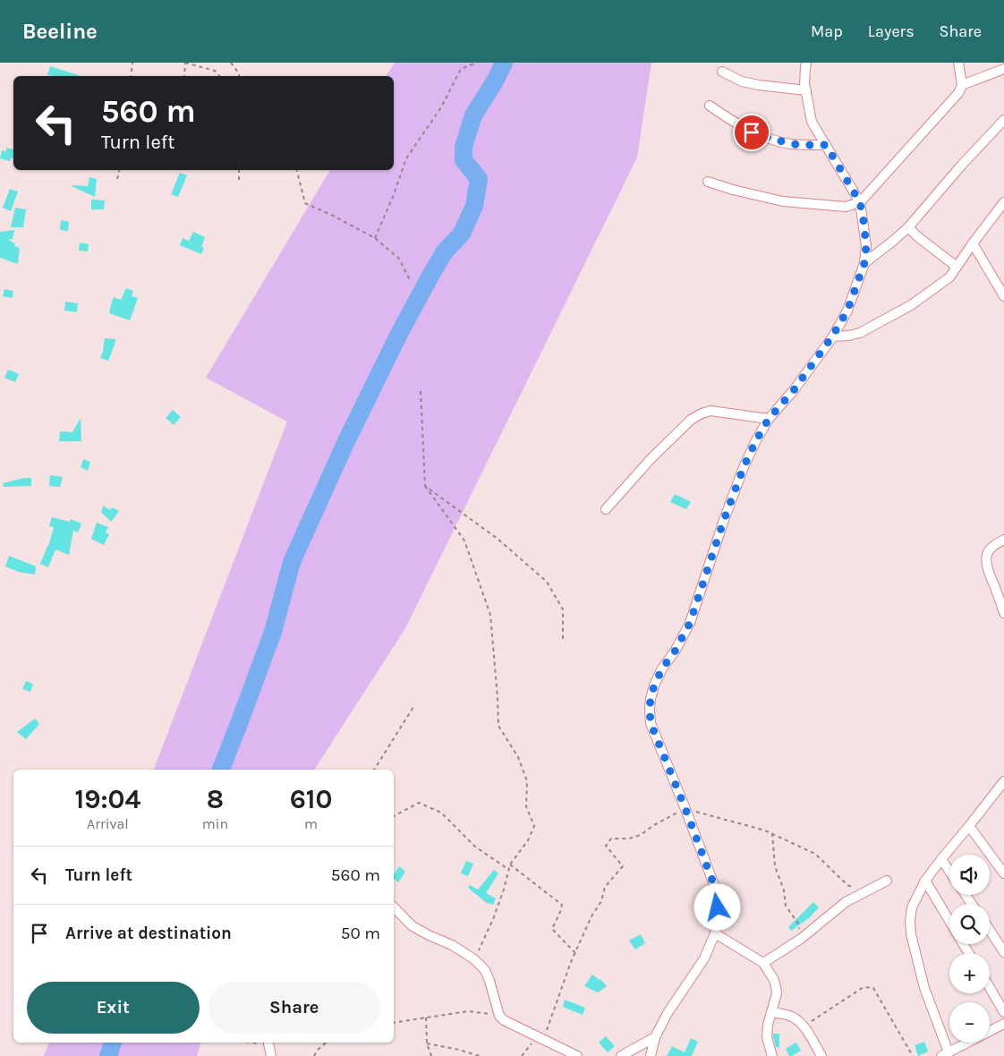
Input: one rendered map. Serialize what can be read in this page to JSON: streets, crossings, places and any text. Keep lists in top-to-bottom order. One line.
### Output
{"page":{"header":"Beeline","nav":["Map","Layers","Share"],"turn":["560 m","Turn left"],"eta":["19:04","Arrival","8","min","610","m"],"list":[{"name":"Turn left","value":"560 m"},{"name":"Arrive at destination","value":"50 m"}],"map_buttons":["+","−"],"buttons":["Exit","Share"]}}
